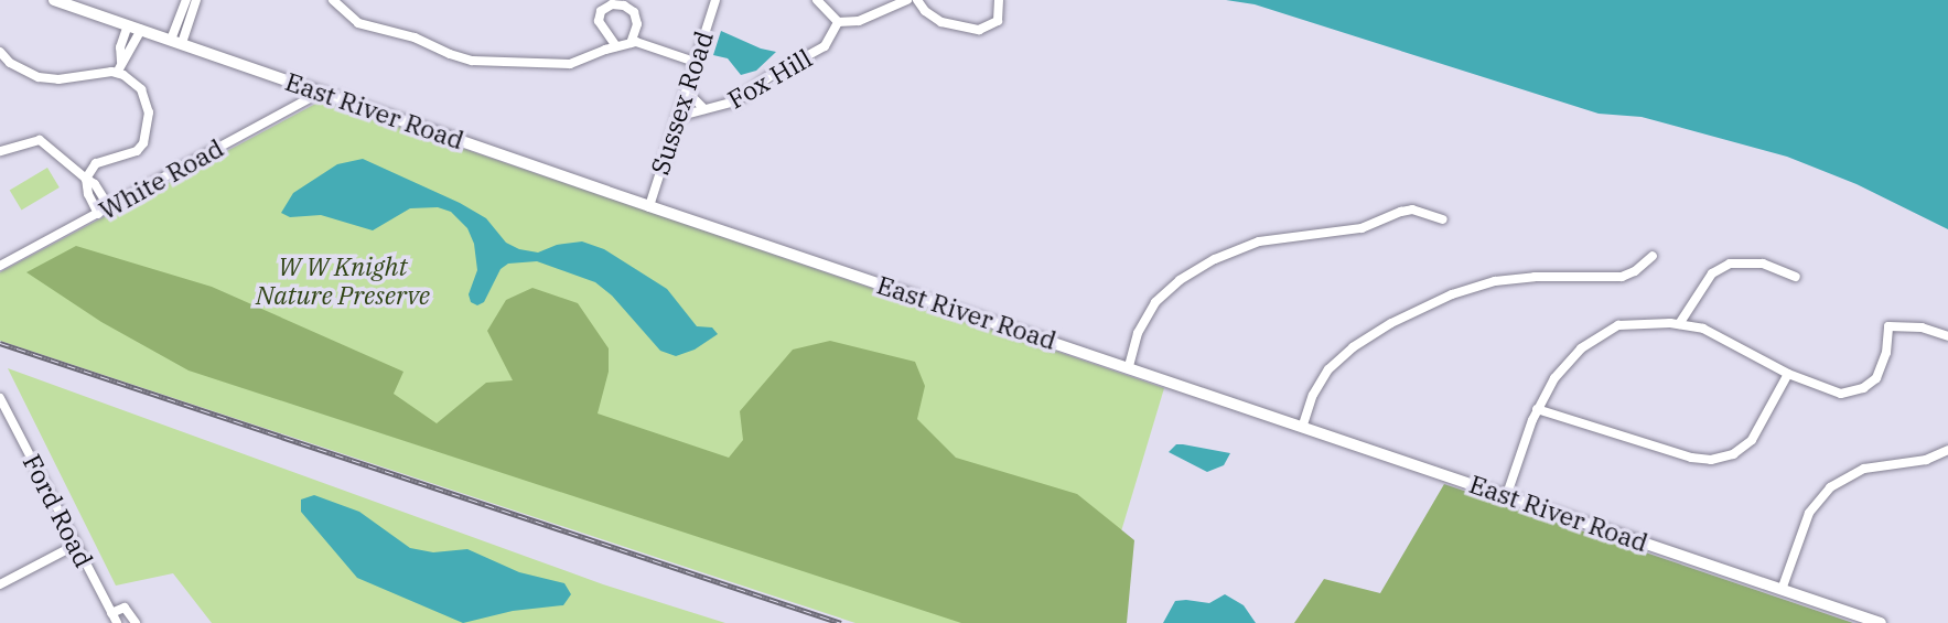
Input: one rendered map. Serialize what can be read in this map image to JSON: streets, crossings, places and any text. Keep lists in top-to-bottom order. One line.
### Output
{"streets":{"main road":["East River Road"],"street":["Fox Hill","Sussex Road","White Road","Ford Road"]},"crossings":[["Fox Hill","Sussex Road"],["Sussex Road","East River Road"],["East River Road","White Road"]],"parks":["W W Knight Nature Preserve"]}
